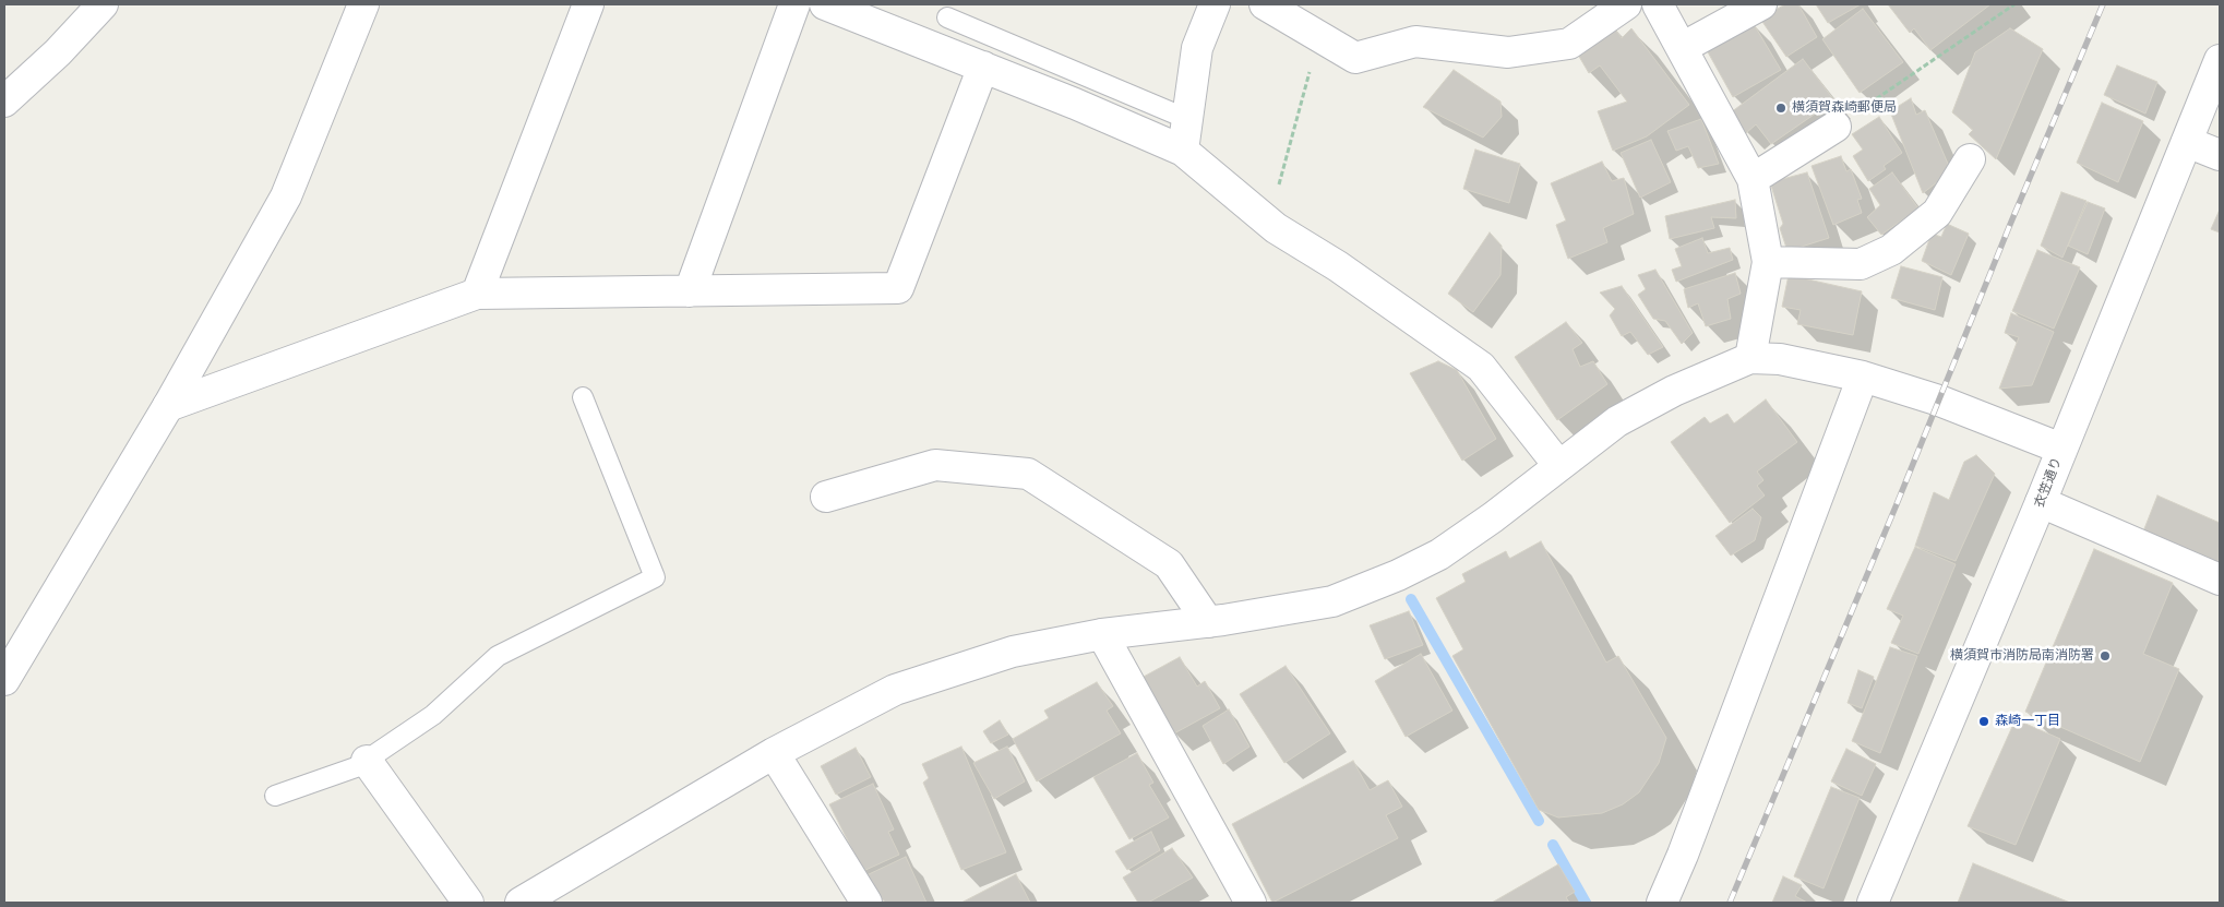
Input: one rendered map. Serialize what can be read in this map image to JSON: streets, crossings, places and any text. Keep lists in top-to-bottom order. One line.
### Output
{"streets":{"street":["衣笠通り"]},"places":["横須賀森崎郵便局","横須賀市消防局南消防署","森崎一丁目"]}
